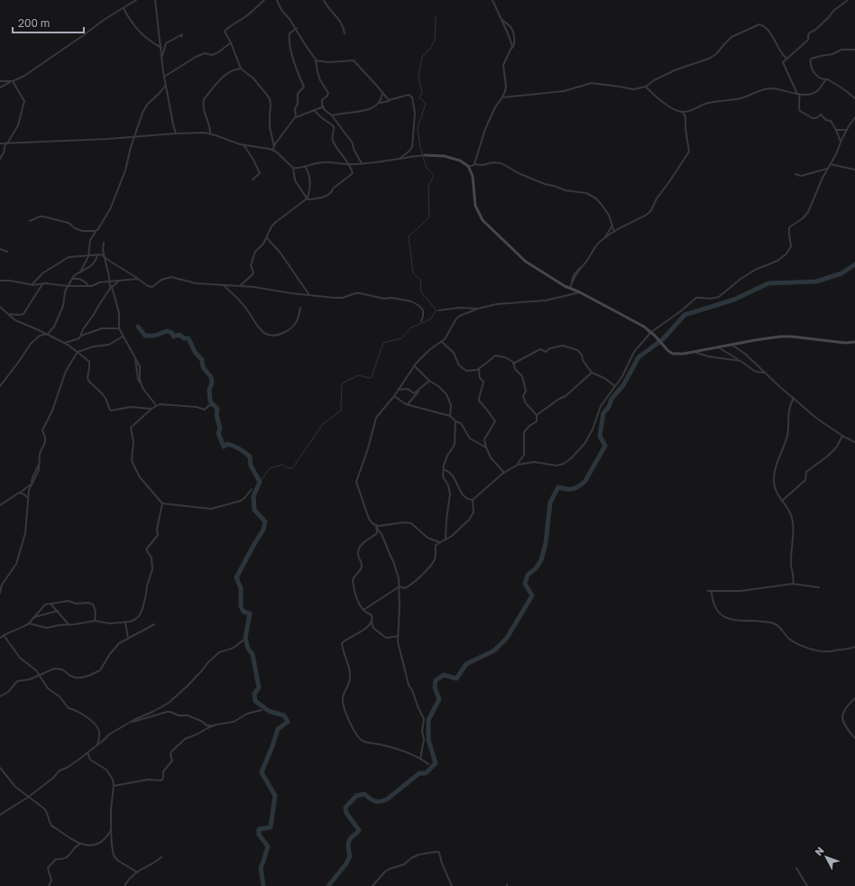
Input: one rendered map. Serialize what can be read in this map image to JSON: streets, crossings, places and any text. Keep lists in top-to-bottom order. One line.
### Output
{"scale_bar":"200 m","north":"top left"}
